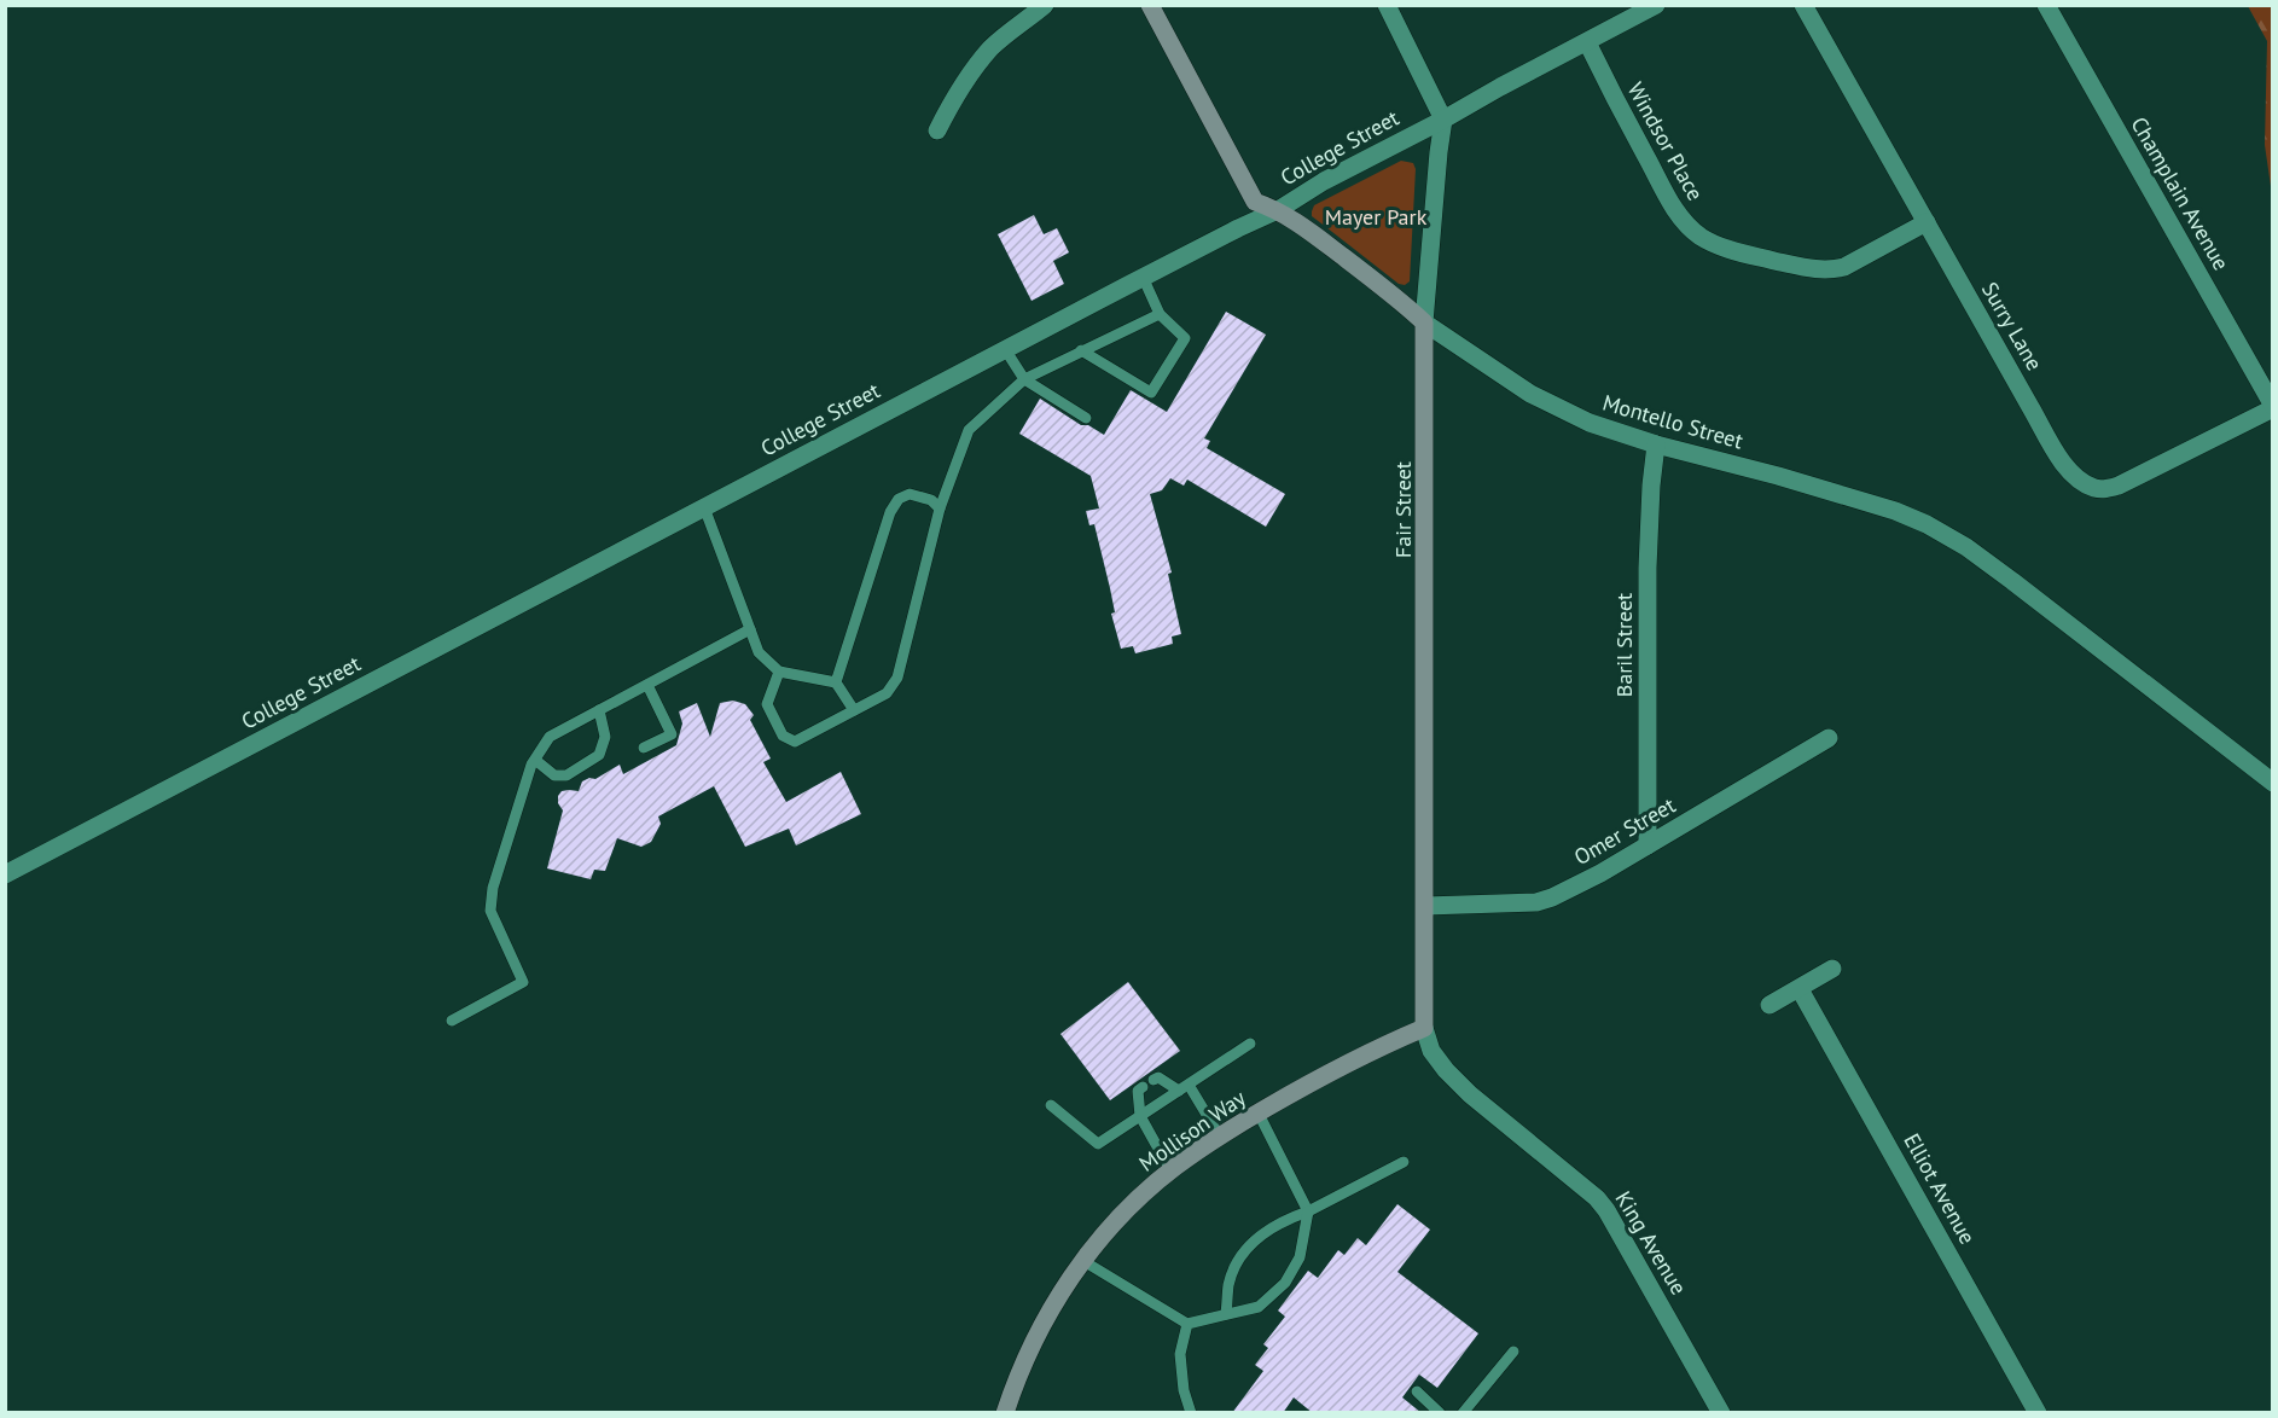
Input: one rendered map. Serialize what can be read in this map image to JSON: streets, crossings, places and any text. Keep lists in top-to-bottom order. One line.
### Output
{"streets":{"main road":["Montello Street","Fair Street","Mollison Way"],"street":["Windsor Place","College Street","Champlain Avenue","Surry Lane","Baril Street","Omer Street","Elliot Avenue","King Avenue"]},"crossings":[["Windsor Place","College Street"],["Windsor Place","Surry Lane"],["College Street","Montello Street"],["College Street","Fair Street"],["Champlain Avenue","Surry Lane"],["Montello Street","Fair Street"],["Montello Street","Baril Street"],["Fair Street","Omer Street"],["Fair Street","Mollison Way"],["Fair Street","King Avenue"],["Baril Street","Omer Street"],["Mollison Way","King Avenue"]],"parks":["Mayer Park"]}
